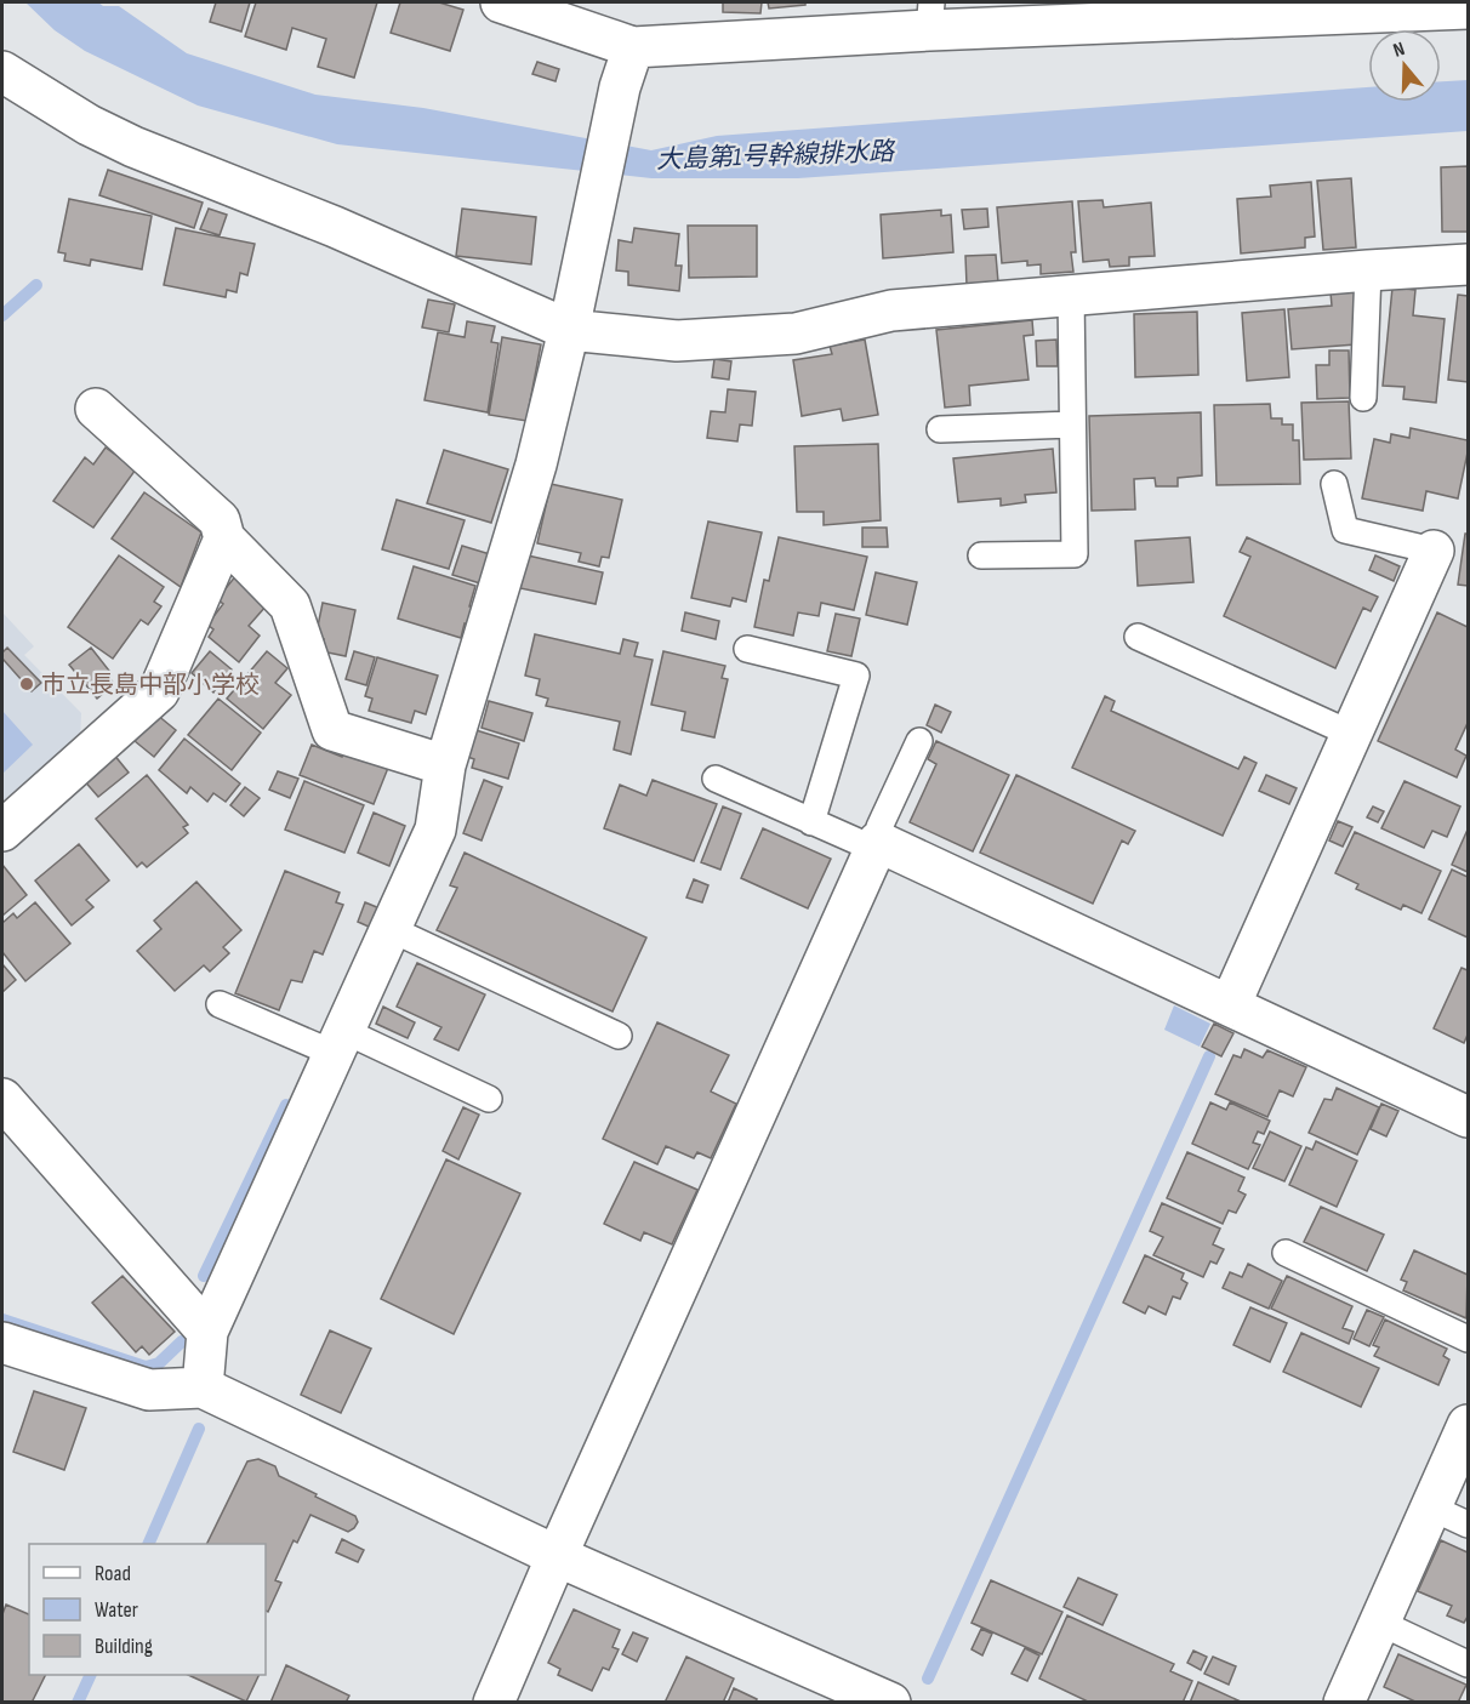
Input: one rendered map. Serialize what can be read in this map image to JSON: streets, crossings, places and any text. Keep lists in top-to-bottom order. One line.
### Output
{"water":["大島第1号幹線排水路"],"places":["市立長島中部小学校"],"legend":["Road","Water","Building"],"north":"top"}
